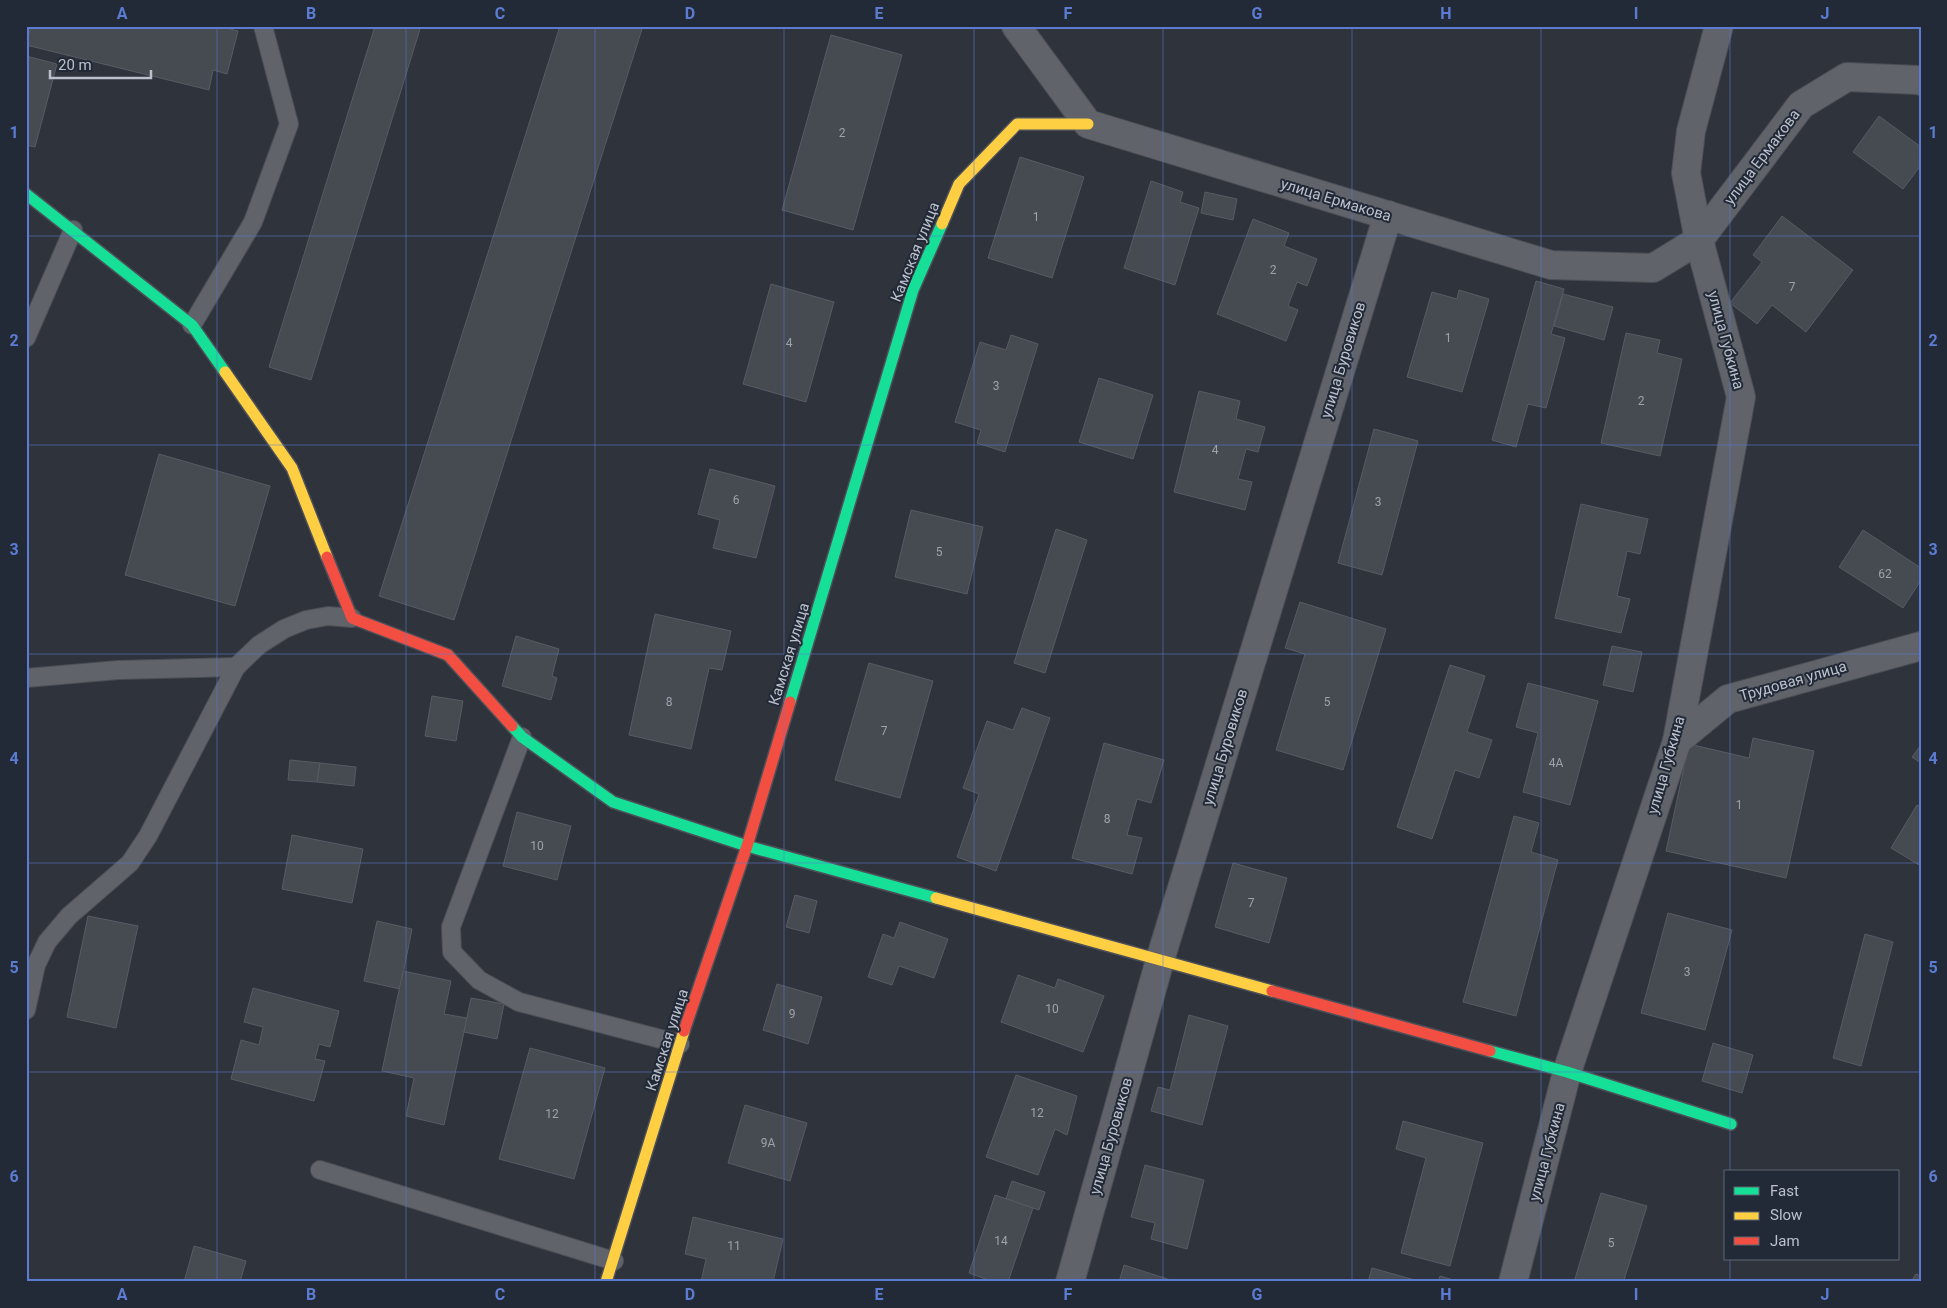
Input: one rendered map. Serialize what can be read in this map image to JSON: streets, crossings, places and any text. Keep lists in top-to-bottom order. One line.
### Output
{"streets":{"street":["улица Ермакова","Камская улица","улица Губкина","улица Буровиков","Трудовая улица"]},"crossings":[["улица Ермакова","Камская улица"],["улица Ермакова","улица Губкина"],["улица Ермакова","улица Буровиков"],["улица Губкина","Трудовая улица"]],"house_numbers":["2","1","2","7","1","4","3","2","4","6","3","5","62","8","5","7","4А","1","8","10","7","3","10","9","12","12","9А","14","5","11"],"legend":["Fast","Slow","Jam"],"scale_bar":"20 m","grid":{"columns":["A","B","C","D","E","F","G","H","I","J"],"rows":["1","2","3","4","5","6"]}}
